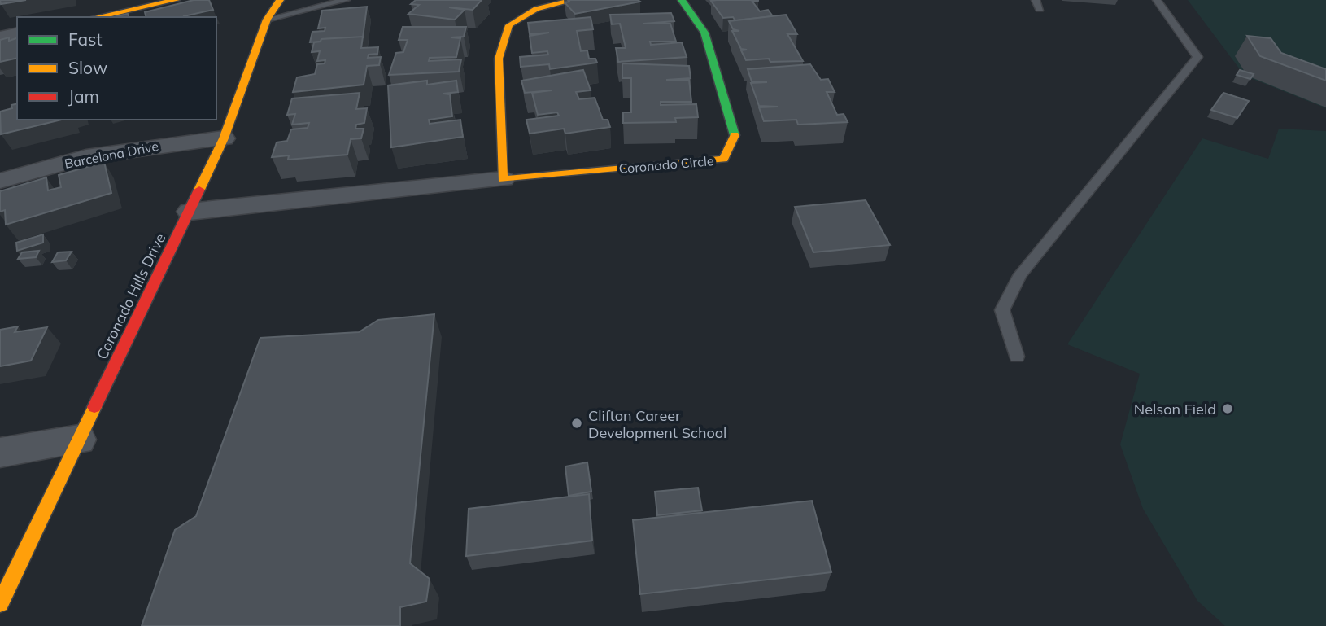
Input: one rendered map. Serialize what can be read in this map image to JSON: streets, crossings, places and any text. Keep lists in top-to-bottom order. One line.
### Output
{"streets":{"street":["Barcelona Drive","Coronado Circle","Coronado Hills Drive"]},"crossings":[["Barcelona Drive","Coronado Hills Drive"],["Coronado Circle","Coronado Hills Drive"]],"places":["Nelson Field","Clifton Career Development School"],"legend":["Fast","Slow","Jam"]}
